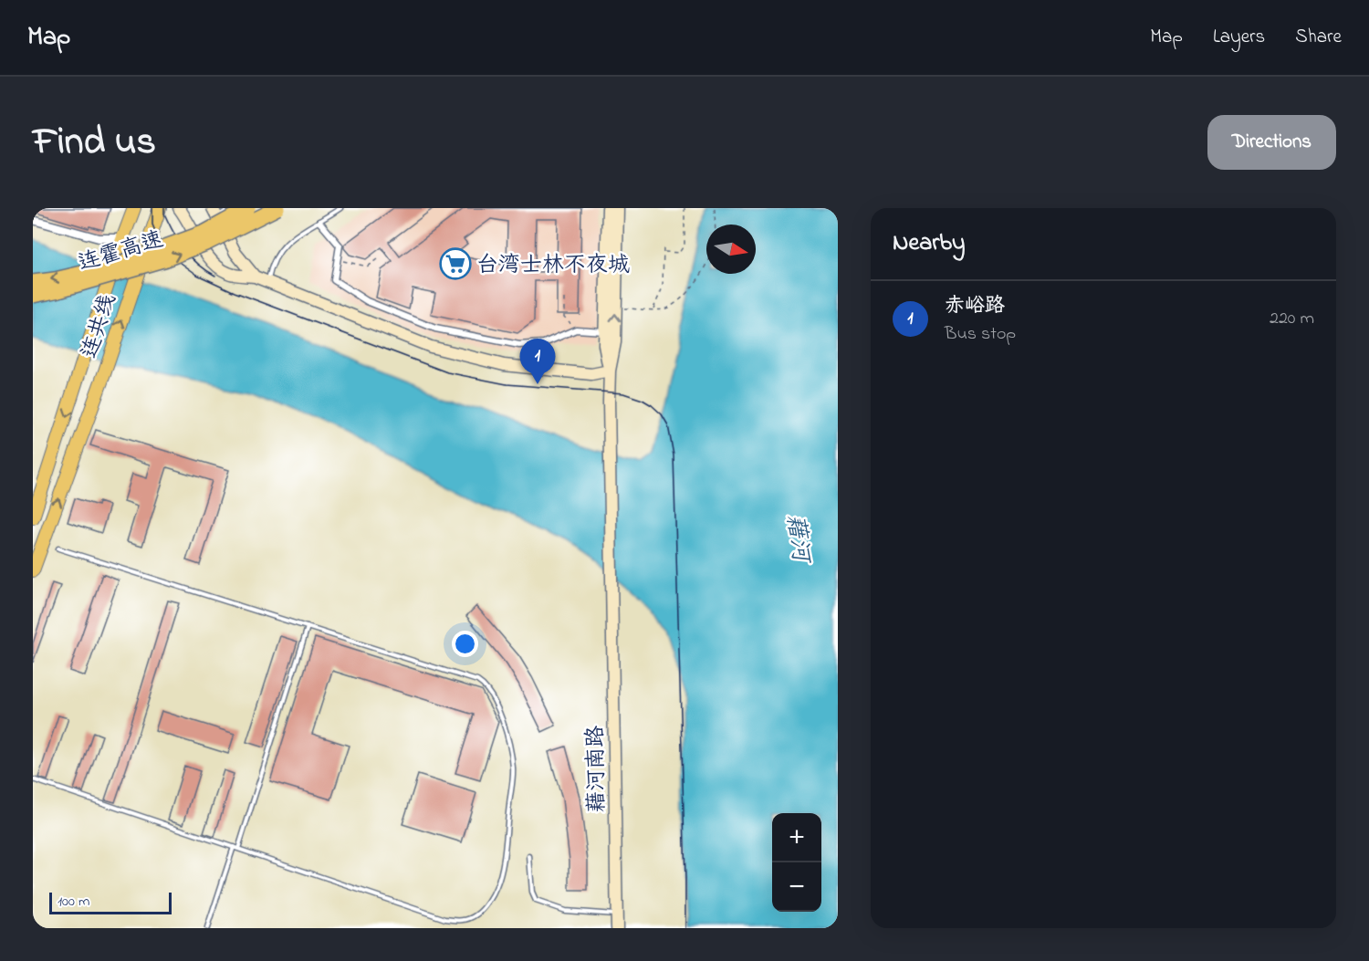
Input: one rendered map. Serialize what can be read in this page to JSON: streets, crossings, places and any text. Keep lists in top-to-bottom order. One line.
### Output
{"streets":{"highway":["连霍高速","连共线"],"main road":["藉河南路"]},"water":["藉河"],"places":{"supermarket":["台湾士林不夜城"]},"scale_bar":"100 m","north":"right","page":{"header":"Map","nav":["Map","Layers","Share"],"title":"Find us","buttons":"Directions","heading":"Nearby","list":[{"mark":"1","name":"赤峪路","note":"Bus stop","value":"220 m"}],"pins":"1","map_buttons":["+","−"],"scale":"100 m"}}
